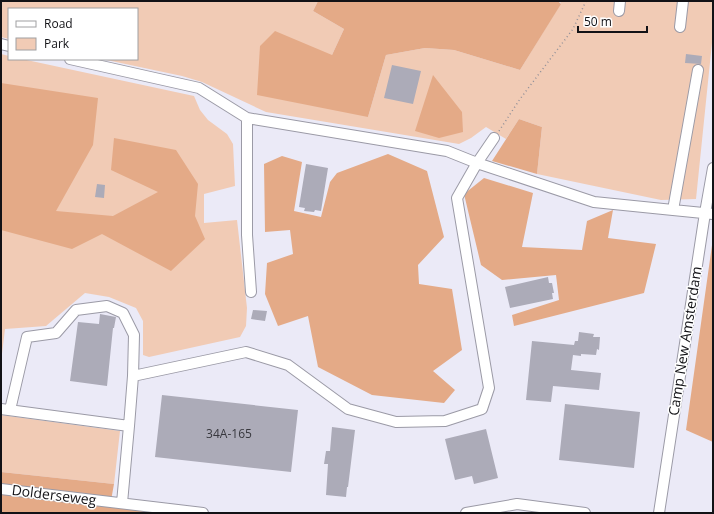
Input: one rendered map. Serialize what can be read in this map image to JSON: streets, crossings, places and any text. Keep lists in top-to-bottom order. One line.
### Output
{"streets":{"lane":["Camp New Amsterdam","Dolderseweg"]},"house_numbers":["34A-165"],"legend":["Road","Park"],"scale_bar":"50 m"}
